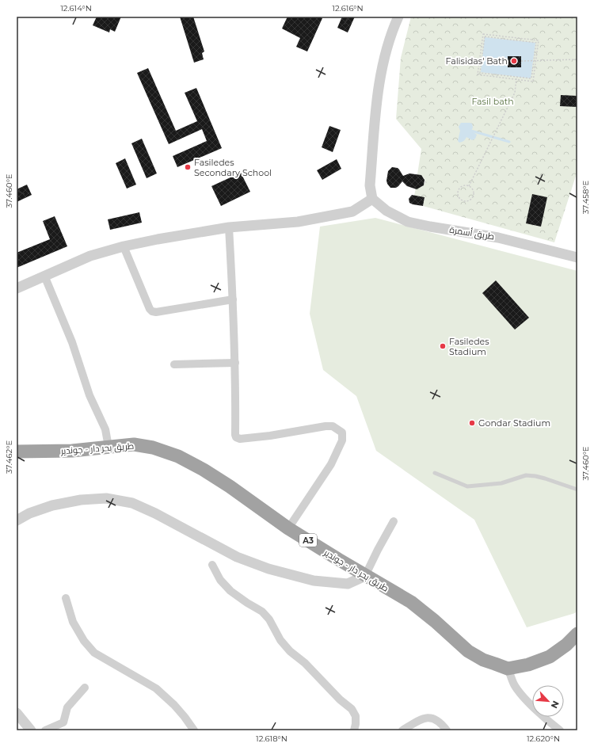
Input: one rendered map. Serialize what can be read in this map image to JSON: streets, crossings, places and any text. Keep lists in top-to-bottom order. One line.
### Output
{"streets":{"highway":["طريق بحر دار - جوندير","A3"],"street":["طريق أسمرة"]},"parks":["Fasil bath"],"places":["Falisidas' Bath","Fasiledes Secondary School","Fasiledes Stadium","Gondar Stadium"],"north":"bottom right","coordinates":["12.614°N","12.616°N","37.460°E","37.458°E","37.462°E","12.618°N","12.620°N"]}
